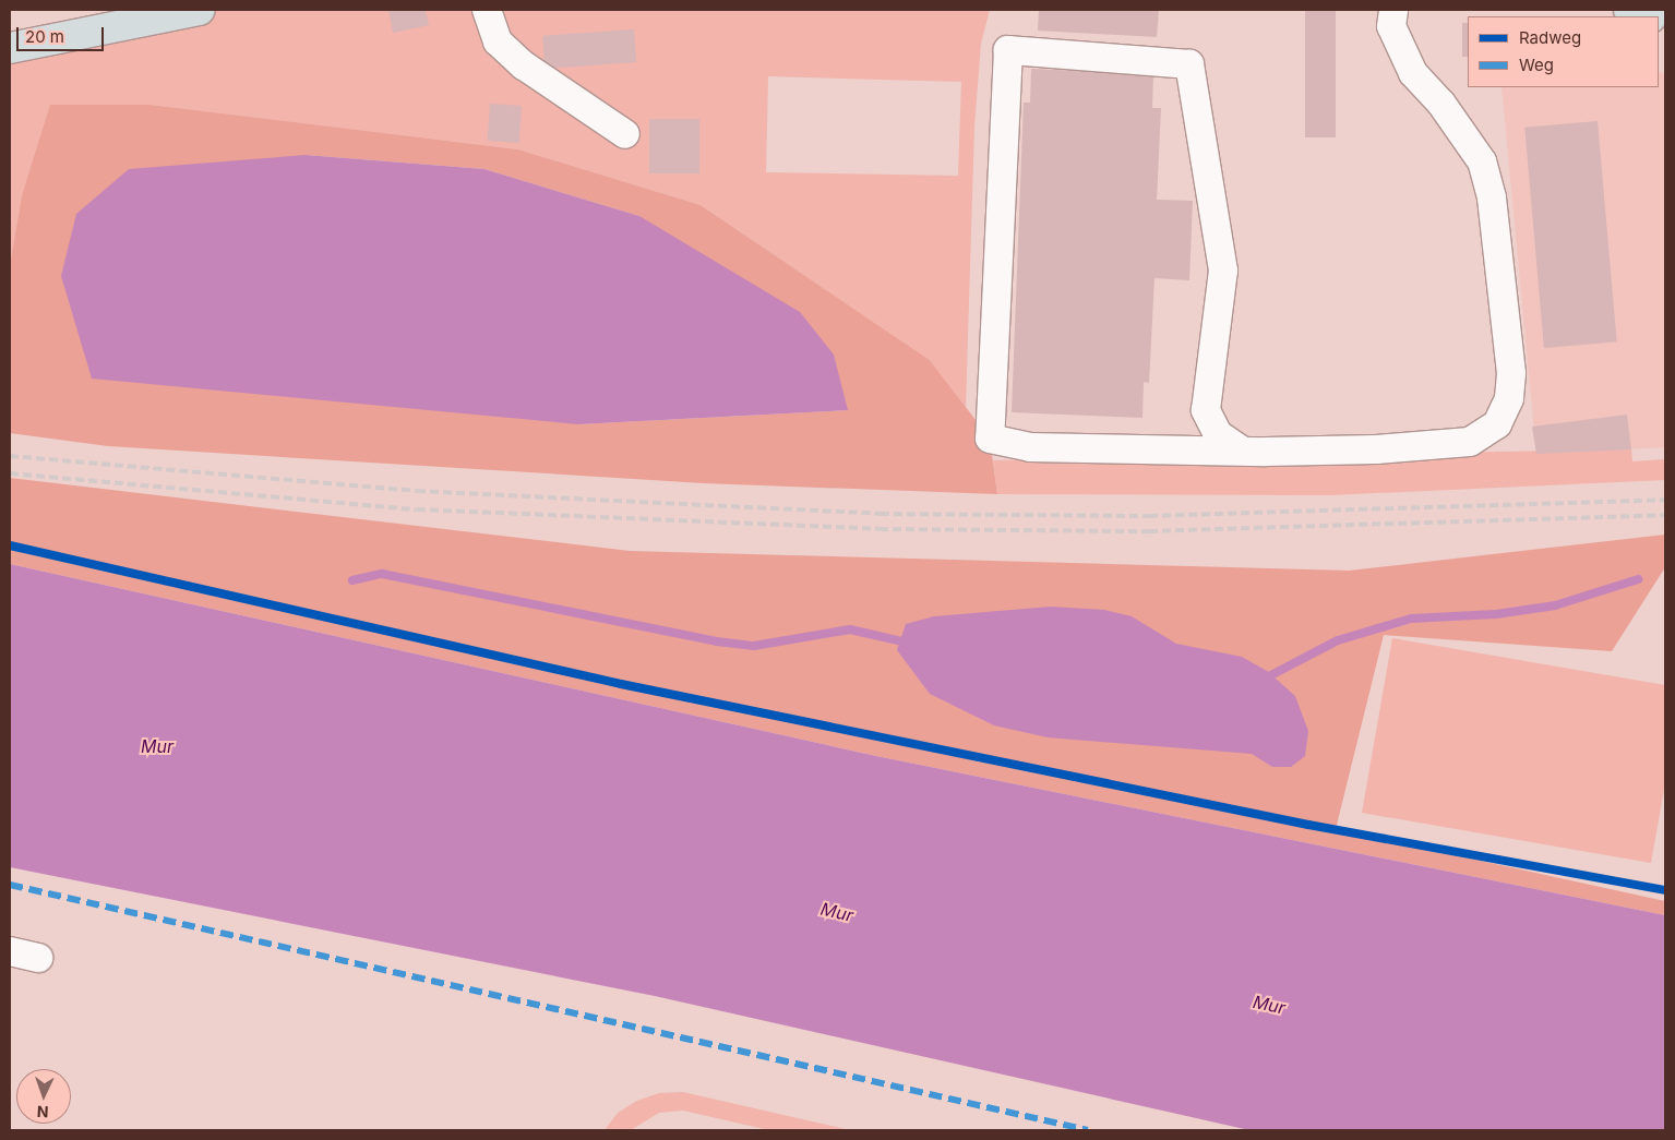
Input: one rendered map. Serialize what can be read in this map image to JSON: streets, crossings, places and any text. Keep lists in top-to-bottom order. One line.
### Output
{"water":["Mur"],"legend":["Radweg","Weg"],"scale_bar":"20 m","north":"bottom"}
